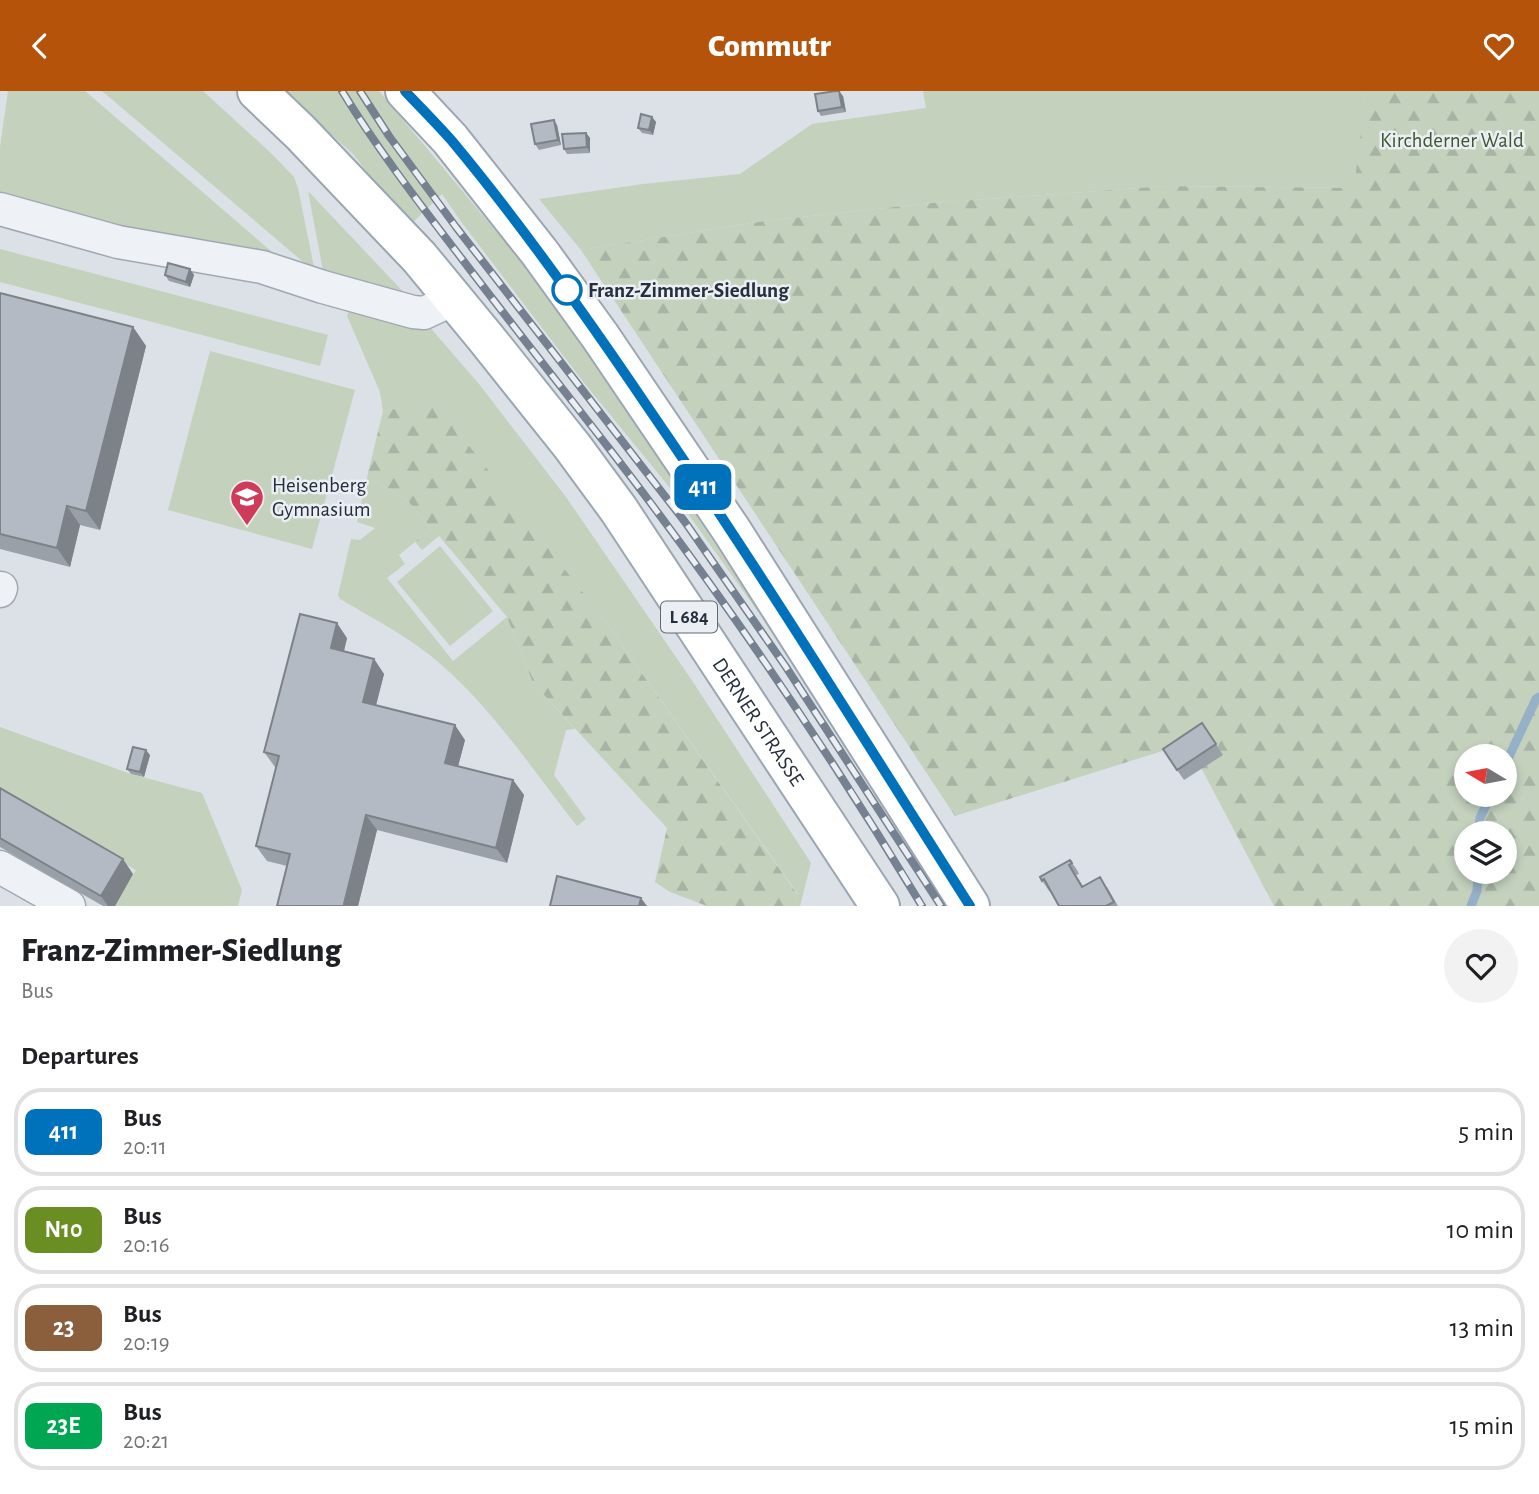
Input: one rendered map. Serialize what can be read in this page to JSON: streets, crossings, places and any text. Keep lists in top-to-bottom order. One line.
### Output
{"streets":{"main road":["L 684","DERNER STRASSE"]},"crossings":[["L 684","DERNER STRASSE"]],"parks":["Kirchderner Wald"],"places":{"other":["Franz-Zimmer-Siedlung"],"school or university":["Heisenberg Gymnasium"]},"lines":["bus line 411"],"north":"left","page":{"header":"Commutr","on_map":"411","heading":[["Franz-Zimmer-Siedlung","Bus"],"Departures"],"list":[{"mark":"411","name":"Bus","note":"20:11","value":"5 min"},{"mark":"N10","name":"Bus","note":"20:16","value":"10 min"},{"mark":"23","name":"Bus","note":"20:19","value":"13 min"},{"mark":"23E","name":"Bus","note":"20:21","value":"15 min"}]}}
